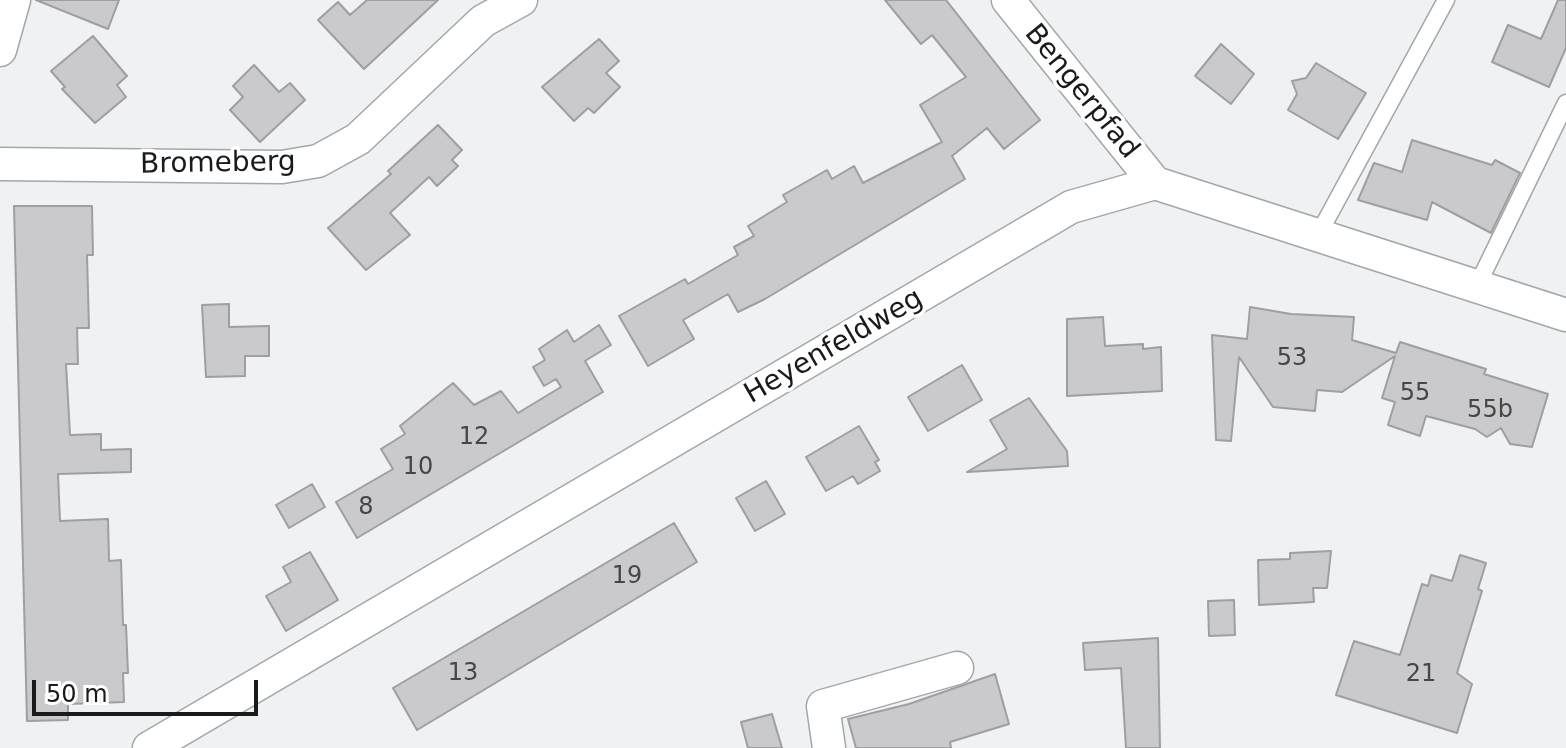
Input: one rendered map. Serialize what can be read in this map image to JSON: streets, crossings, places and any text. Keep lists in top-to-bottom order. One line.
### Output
{"streets":{"street":["Bengerpfad","Bromeberg","Heyenfeldweg"]},"crossings":[["Bengerpfad","Heyenfeldweg"]],"house_numbers":["53","55","55b","12","10","8","19","13","21"],"scale_bar":"50 m"}
